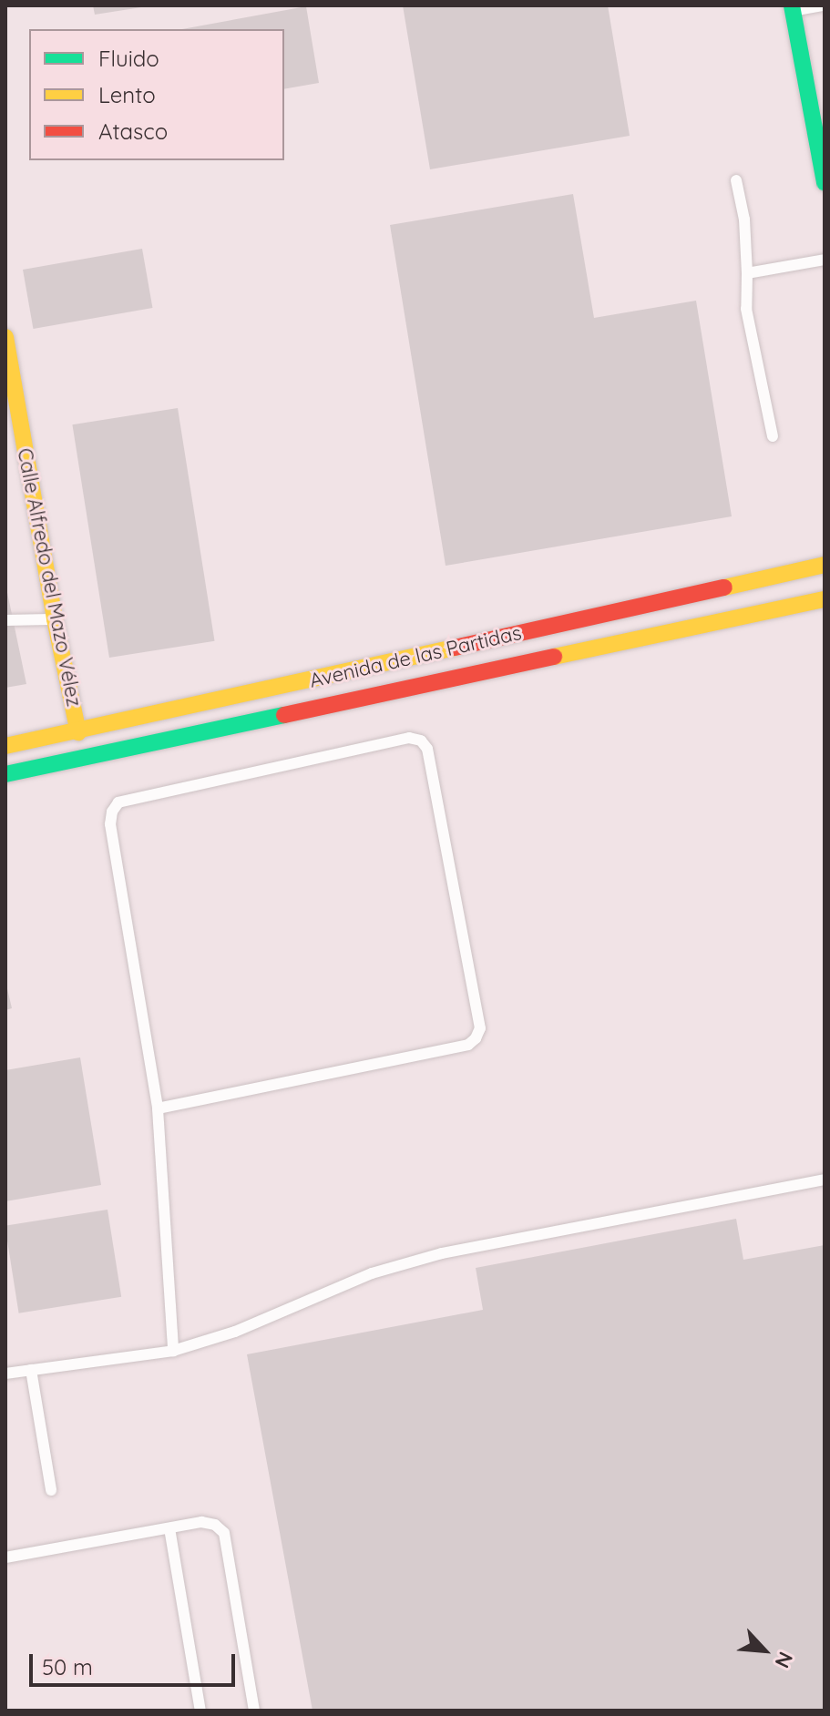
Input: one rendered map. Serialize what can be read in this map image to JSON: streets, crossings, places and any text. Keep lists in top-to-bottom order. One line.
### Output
{"streets":{"main road":["Calle Alfredo del Mazo Vélez","Avenida de las Partidas"]},"crossings":[["Calle Alfredo del Mazo Vélez","Avenida de las Partidas"]],"legend":["Fluido","Lento","Atasco"],"scale_bar":"50 m","north":"bottom right"}
